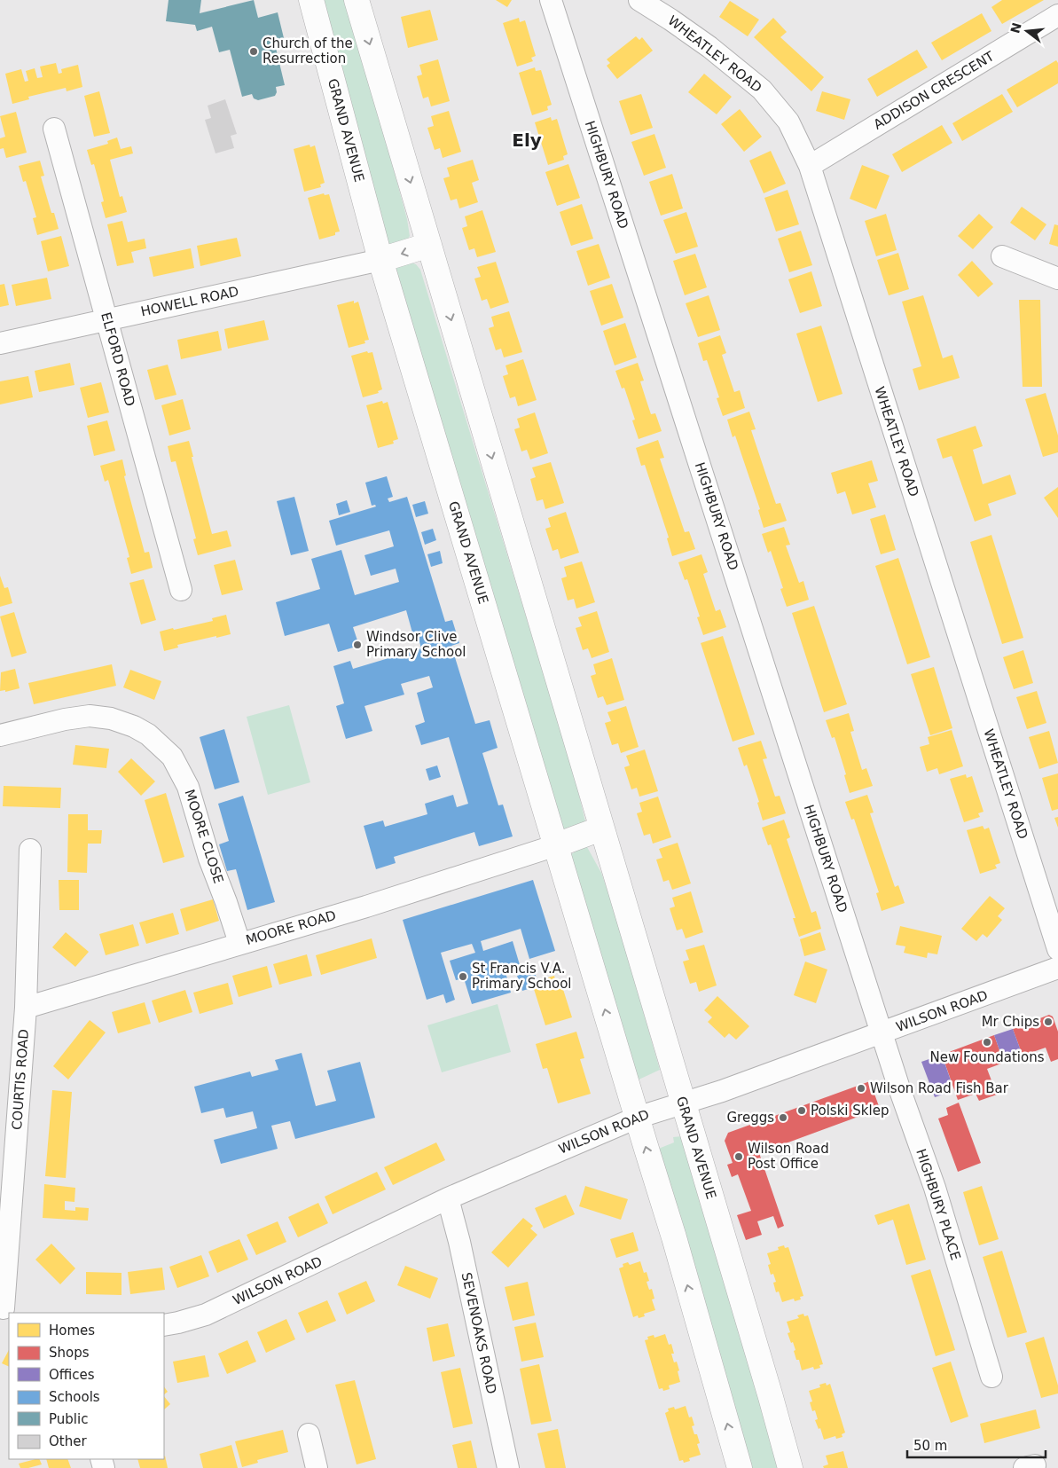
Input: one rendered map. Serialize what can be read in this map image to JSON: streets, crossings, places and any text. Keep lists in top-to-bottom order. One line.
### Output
{"streets":{"street":["WHEATLEY ROAD","ADDISON CRESCENT","GRAND AVENUE","HIGHBURY ROAD","HOWELL ROAD","ELFORD ROAD","MOORE CLOSE","MOORE ROAD","WILSON ROAD","COURTIS ROAD","HIGHBURY PLACE","SEVENOAKS ROAD"]},"crossings":[["WHEATLEY ROAD","ADDISON CRESCENT"],["GRAND AVENUE","HOWELL ROAD"],["GRAND AVENUE","MOORE ROAD"],["GRAND AVENUE","WILSON ROAD"],["HIGHBURY ROAD","WILSON ROAD"],["HIGHBURY ROAD","HIGHBURY PLACE"],["HOWELL ROAD","ELFORD ROAD"],["MOORE CLOSE","MOORE ROAD"],["MOORE ROAD","COURTIS ROAD"],["WILSON ROAD","HIGHBURY PLACE"],["WILSON ROAD","SEVENOAKS ROAD"]],"districts":["Ely"],"places":["Church of the Resurrection","Windsor Clive Primary School","St Francis V.A. Primary School","Mr Chips","New Foundations","Wilson Road Fish Bar","Polski Sklep","Greggs","Wilson Road Post Office"],"legend":["Homes","Shops","Offices","Schools","Public","Other"],"scale_bar":"50 m","north":"left"}
